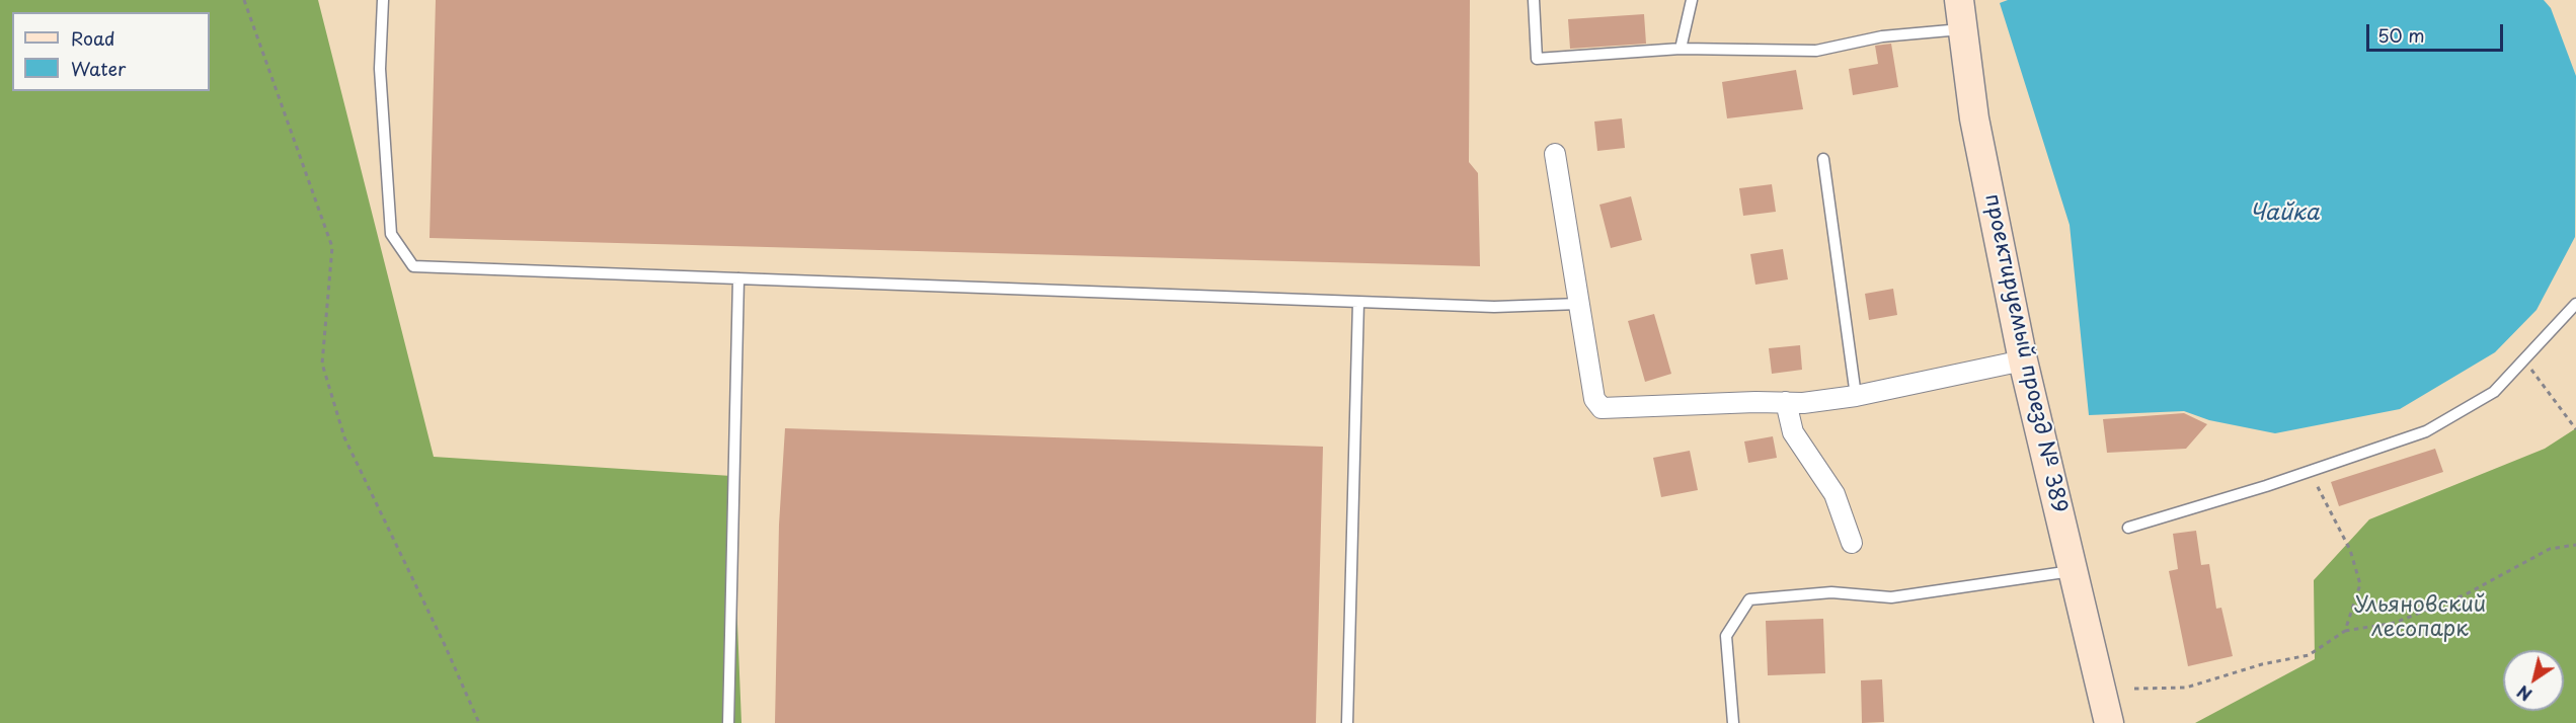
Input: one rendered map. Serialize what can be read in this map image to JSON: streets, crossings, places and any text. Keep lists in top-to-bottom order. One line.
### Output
{"streets":{"main road":["проектируемый проезд № 389"]},"water":["Чайка"],"parks":["Ульяновский лесопарк"],"legend":["Road","Water"],"scale_bar":"50 m","north":"bottom left"}
